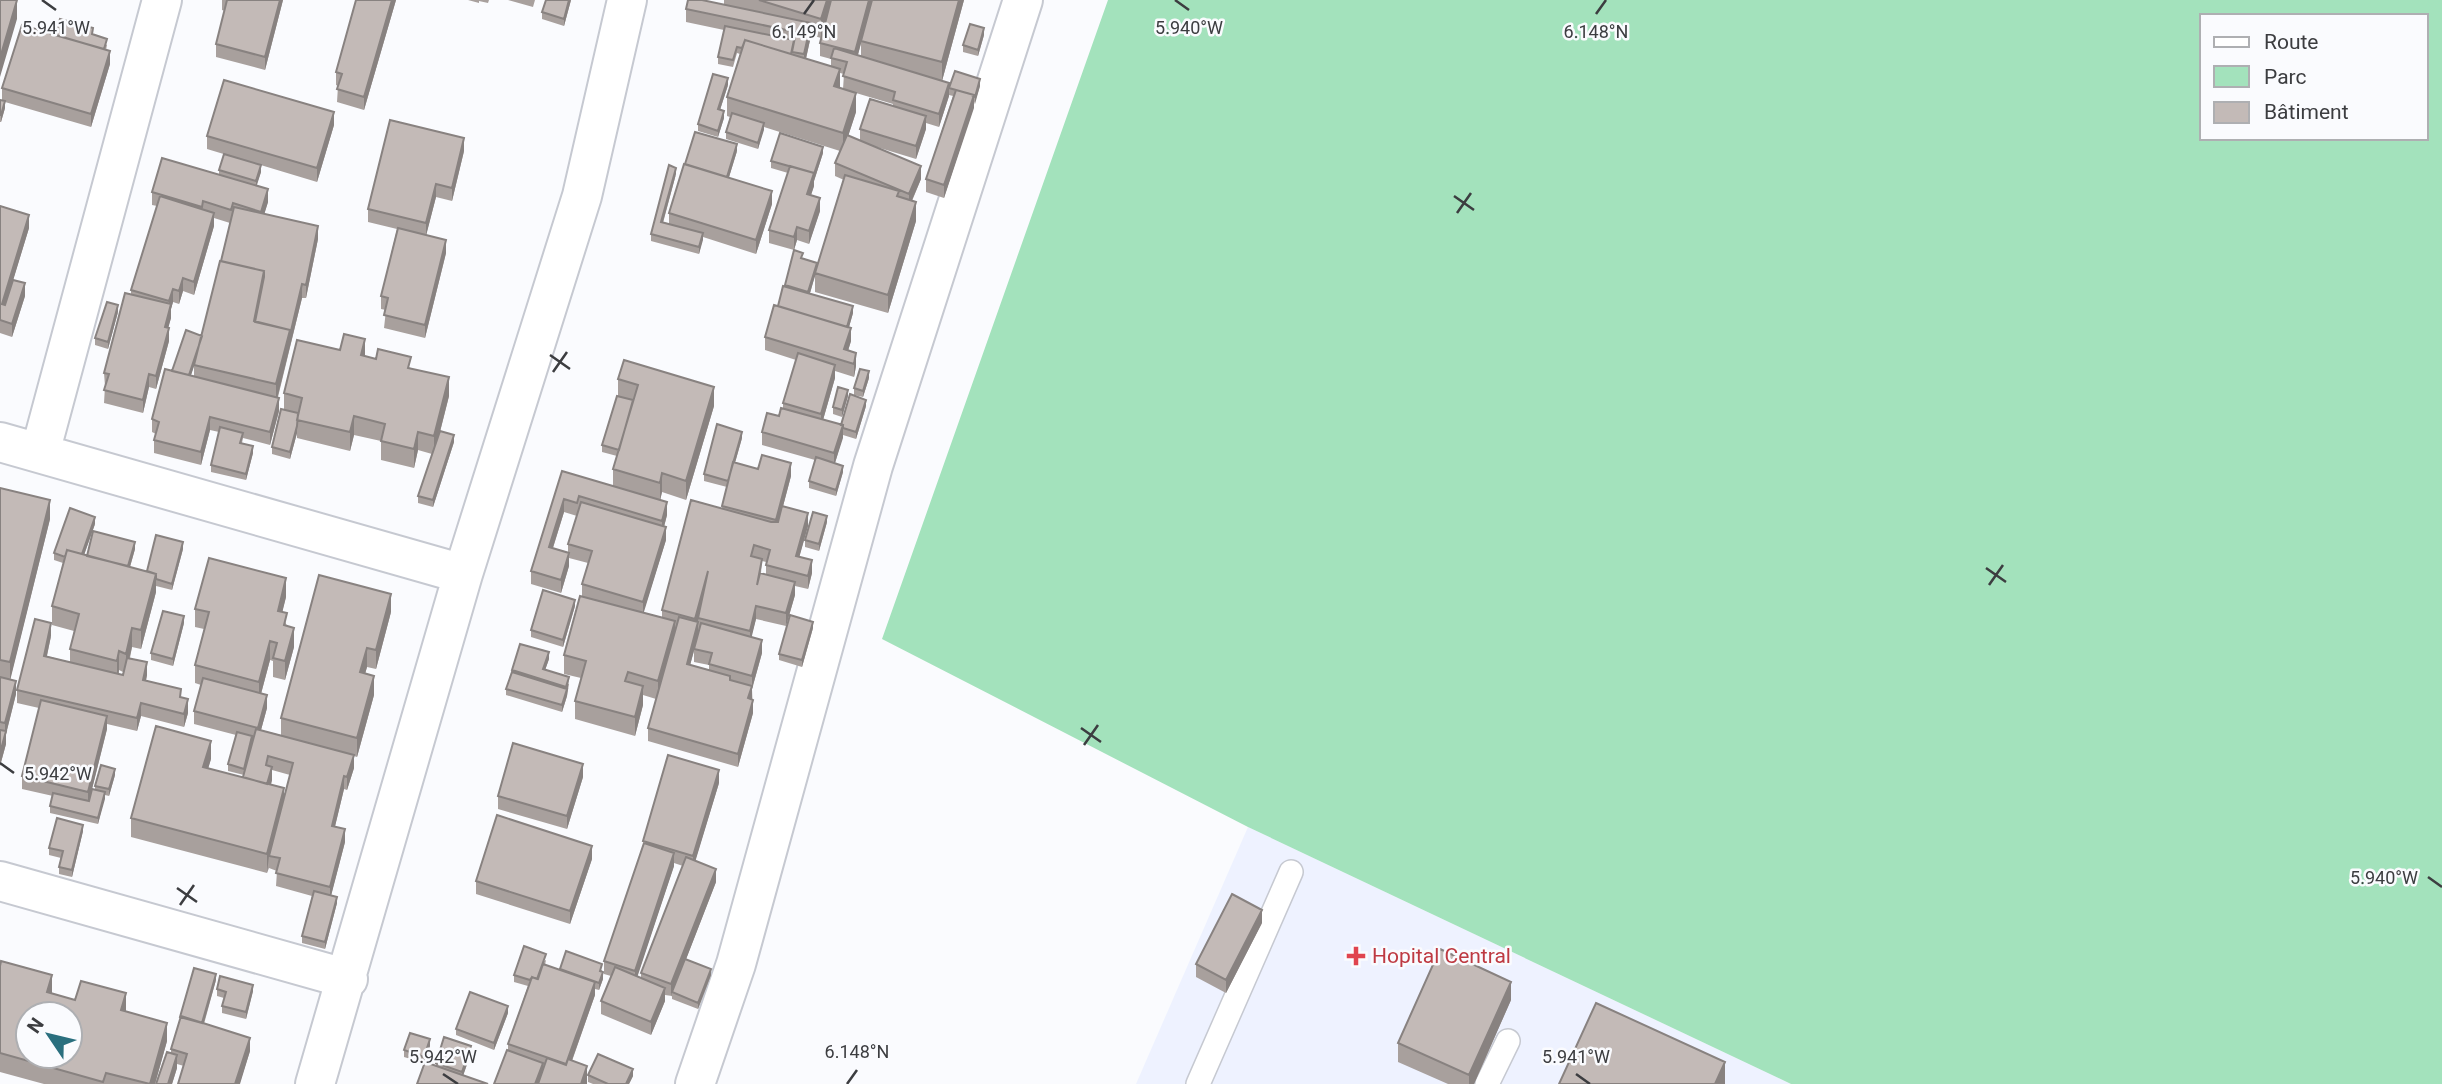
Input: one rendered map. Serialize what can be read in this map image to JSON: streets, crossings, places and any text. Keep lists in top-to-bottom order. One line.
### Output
{"places":{"health":["Hopital Central"]},"legend":["Route","Parc","Bâtiment"],"north":"top left","coordinates":["5.941°W","5.940°W","6.149°N","6.148°N","5.942°W"]}
